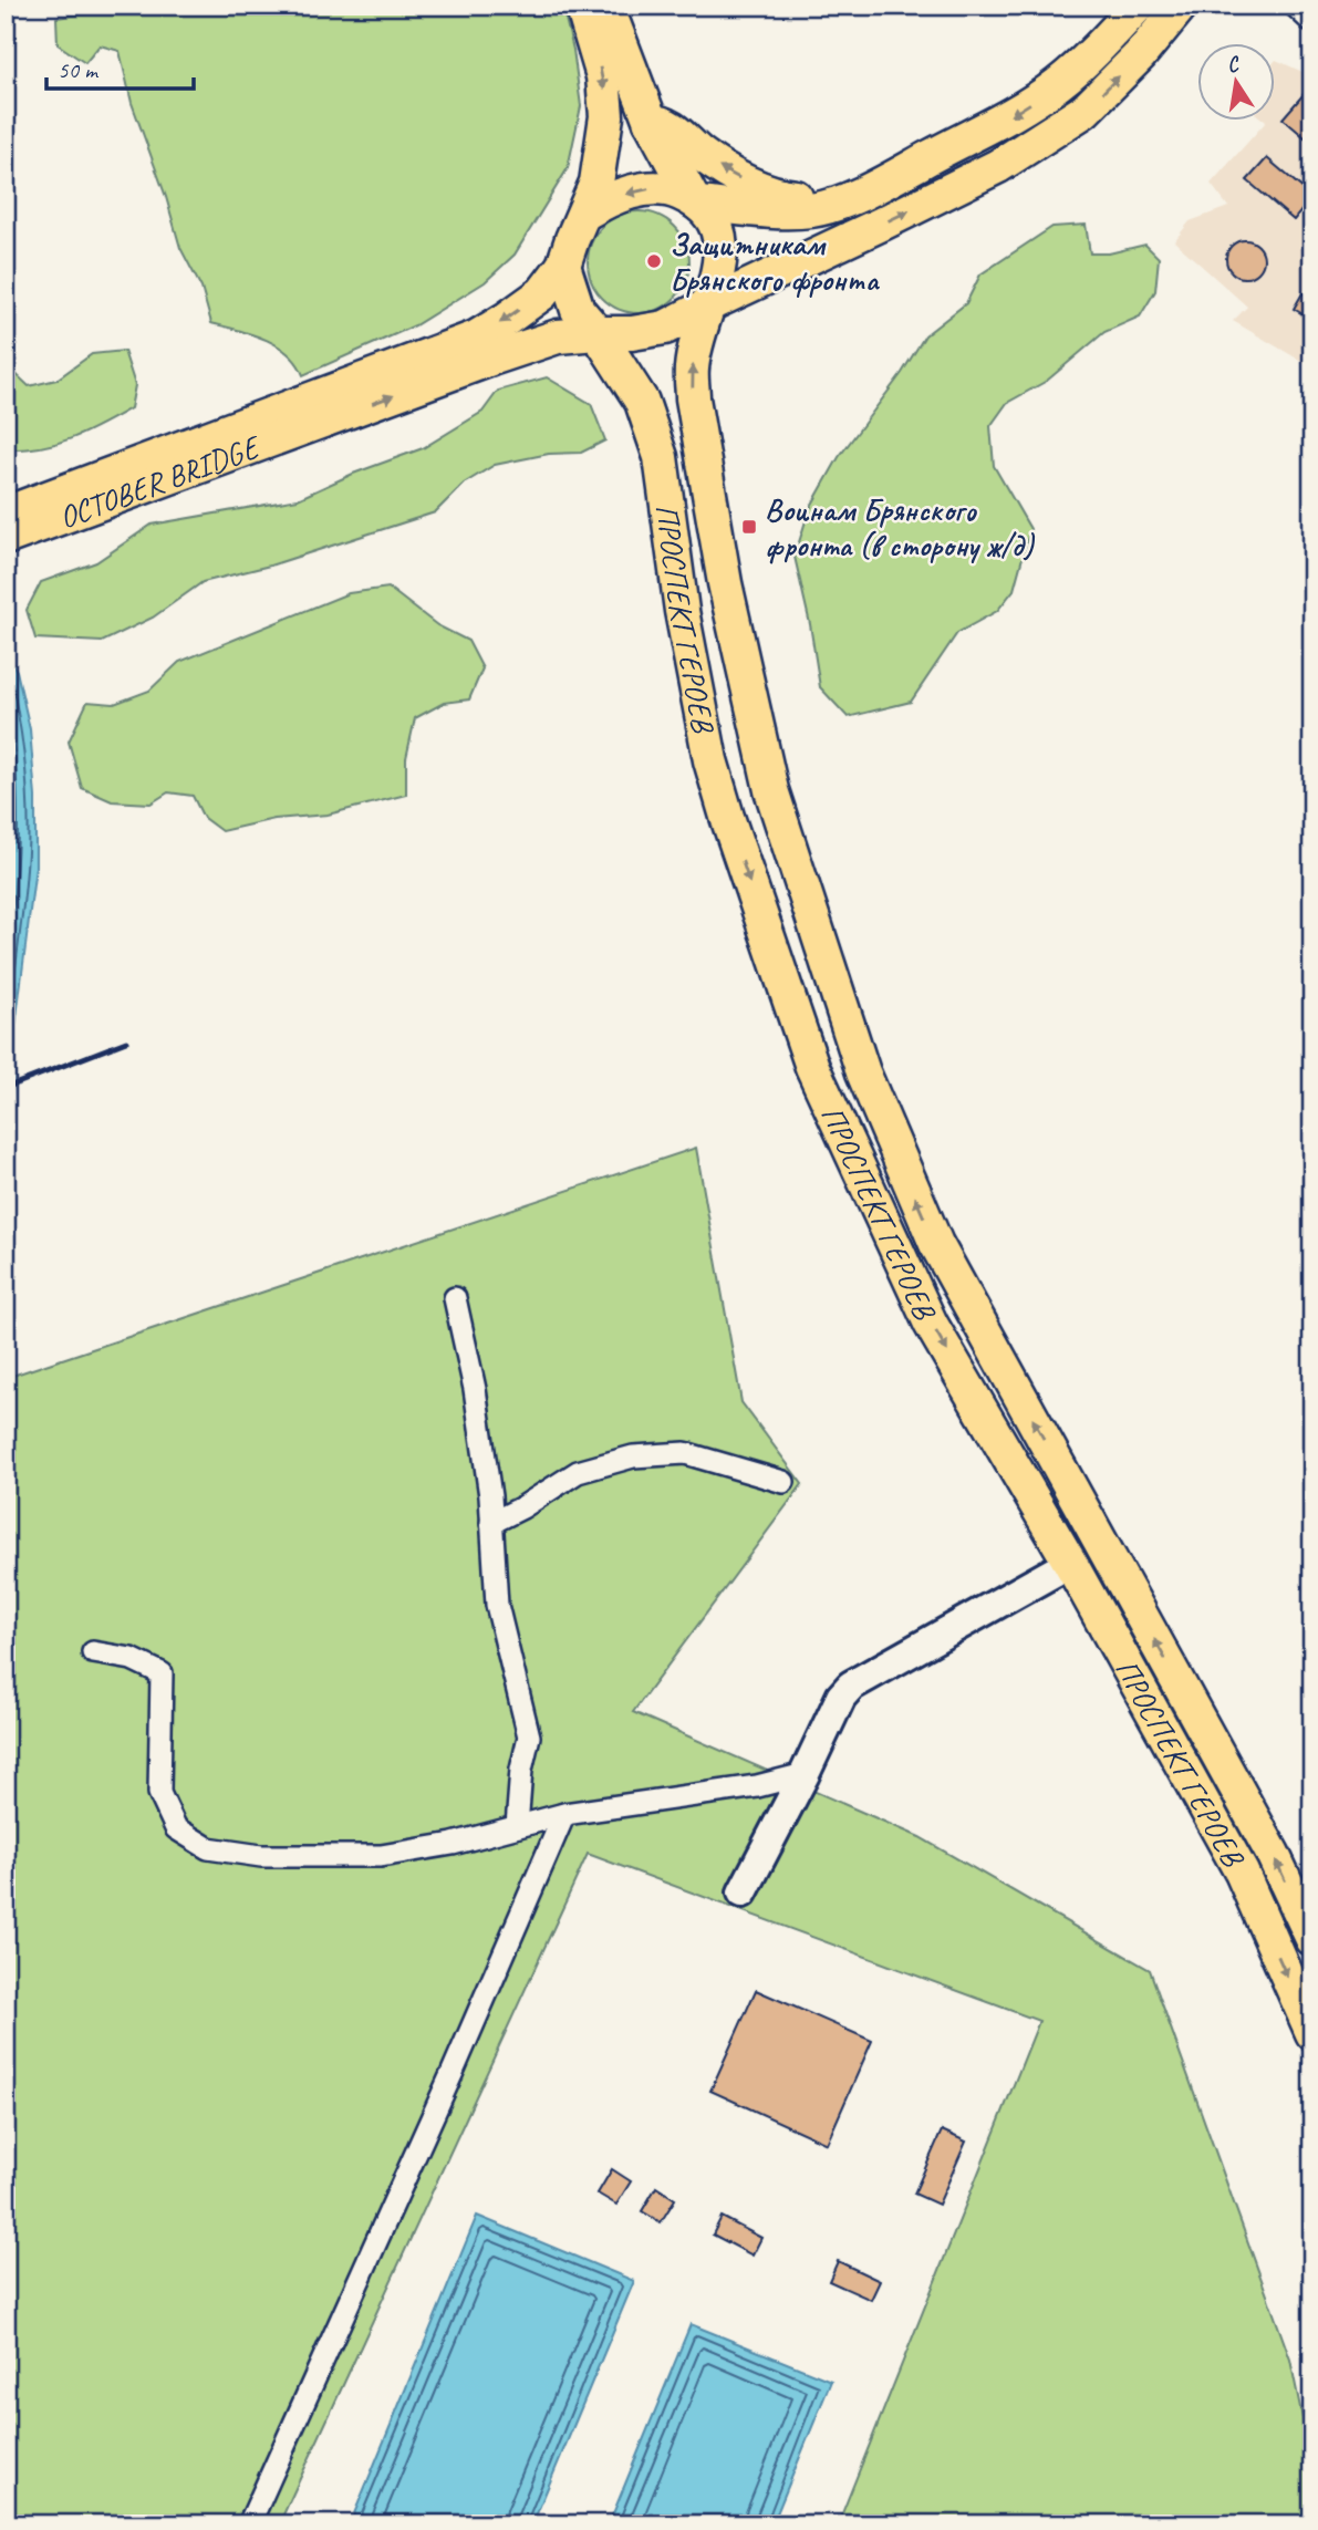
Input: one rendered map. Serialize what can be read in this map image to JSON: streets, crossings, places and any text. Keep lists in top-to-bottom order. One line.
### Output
{"streets":{"main road":["OCTOBER BRIDGE","ПРОСПЕКТ ГЕРОЕВ"]},"places":{"other":["Защитникам Брянского фронта"],"transit":["Воинам Брянского фронта (в сторону ж/д)"]},"scale_bar":"50 m","north":"top"}
